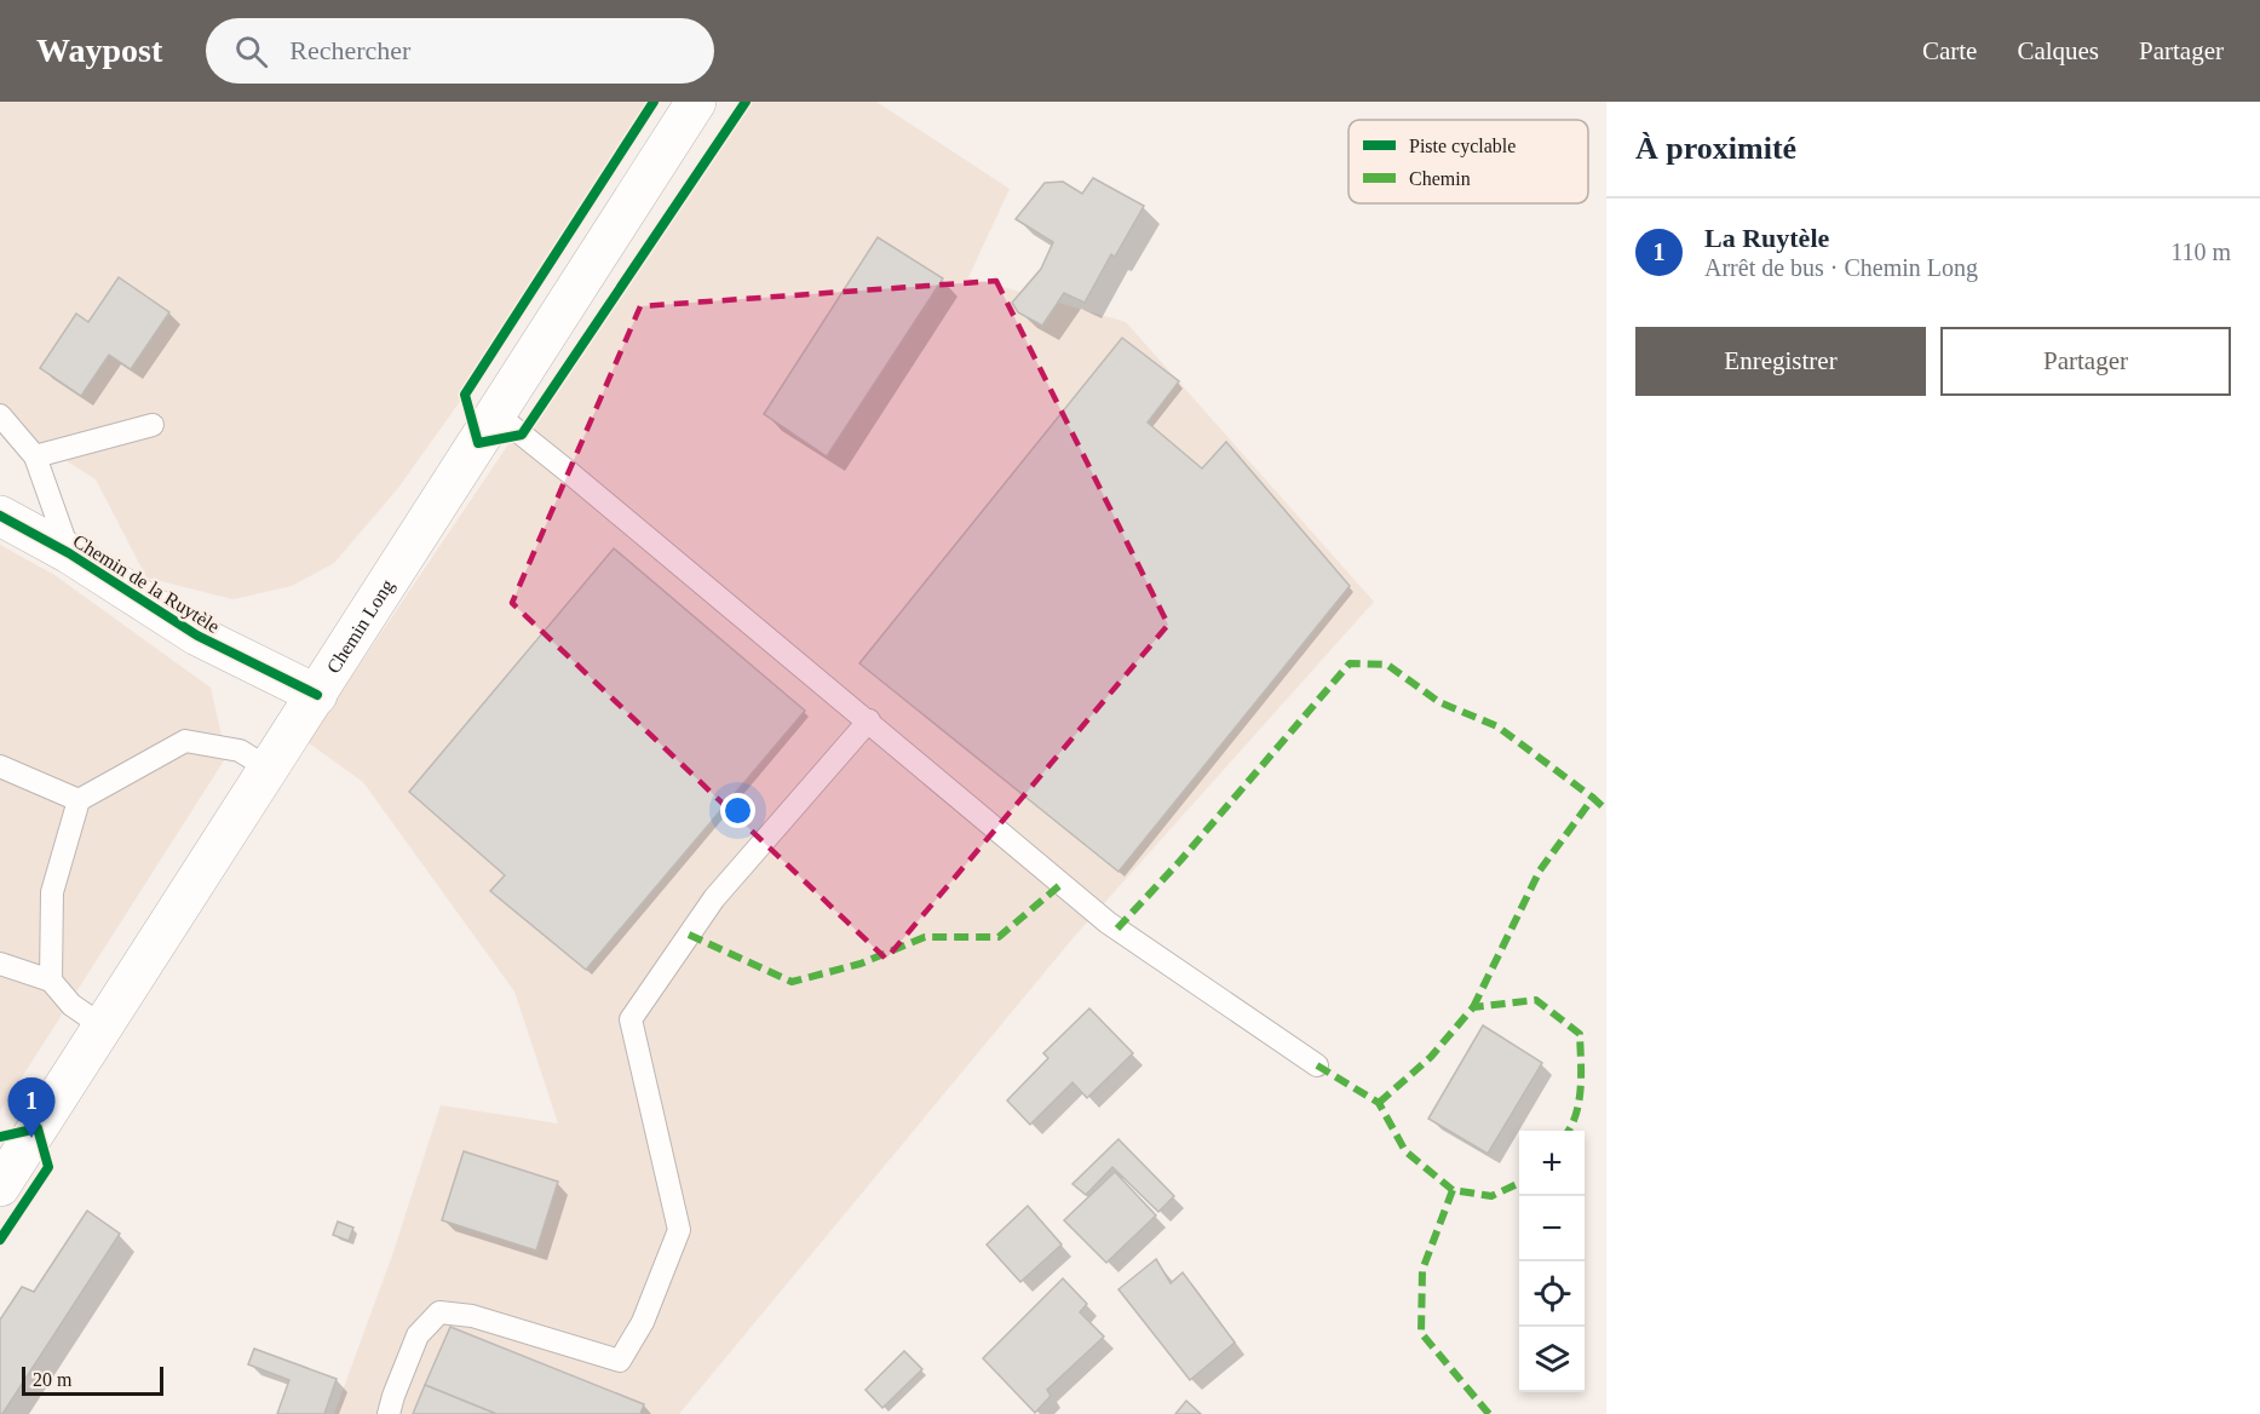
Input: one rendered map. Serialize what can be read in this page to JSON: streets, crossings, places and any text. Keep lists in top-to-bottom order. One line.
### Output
{"streets":{"main road":["Chemin de la Ruytèle","Chemin Long"]},"crossings":[["Chemin de la Ruytèle","Chemin Long"]],"legend":["Piste cyclable","Chemin"],"scale_bar":"20 m","page":{"header":"Waypost","search":"Rechercher","nav":["Carte","Calques","Partager"],"heading":"À proximité","list":[{"mark":"1","name":"La Ruytèle","note":"Arrêt de bus · Chemin Long","value":"110 m"}],"buttons":["Enregistrer","Partager"],"pins":"1","map_buttons":["+","−"],"scale":"20 m"}}
